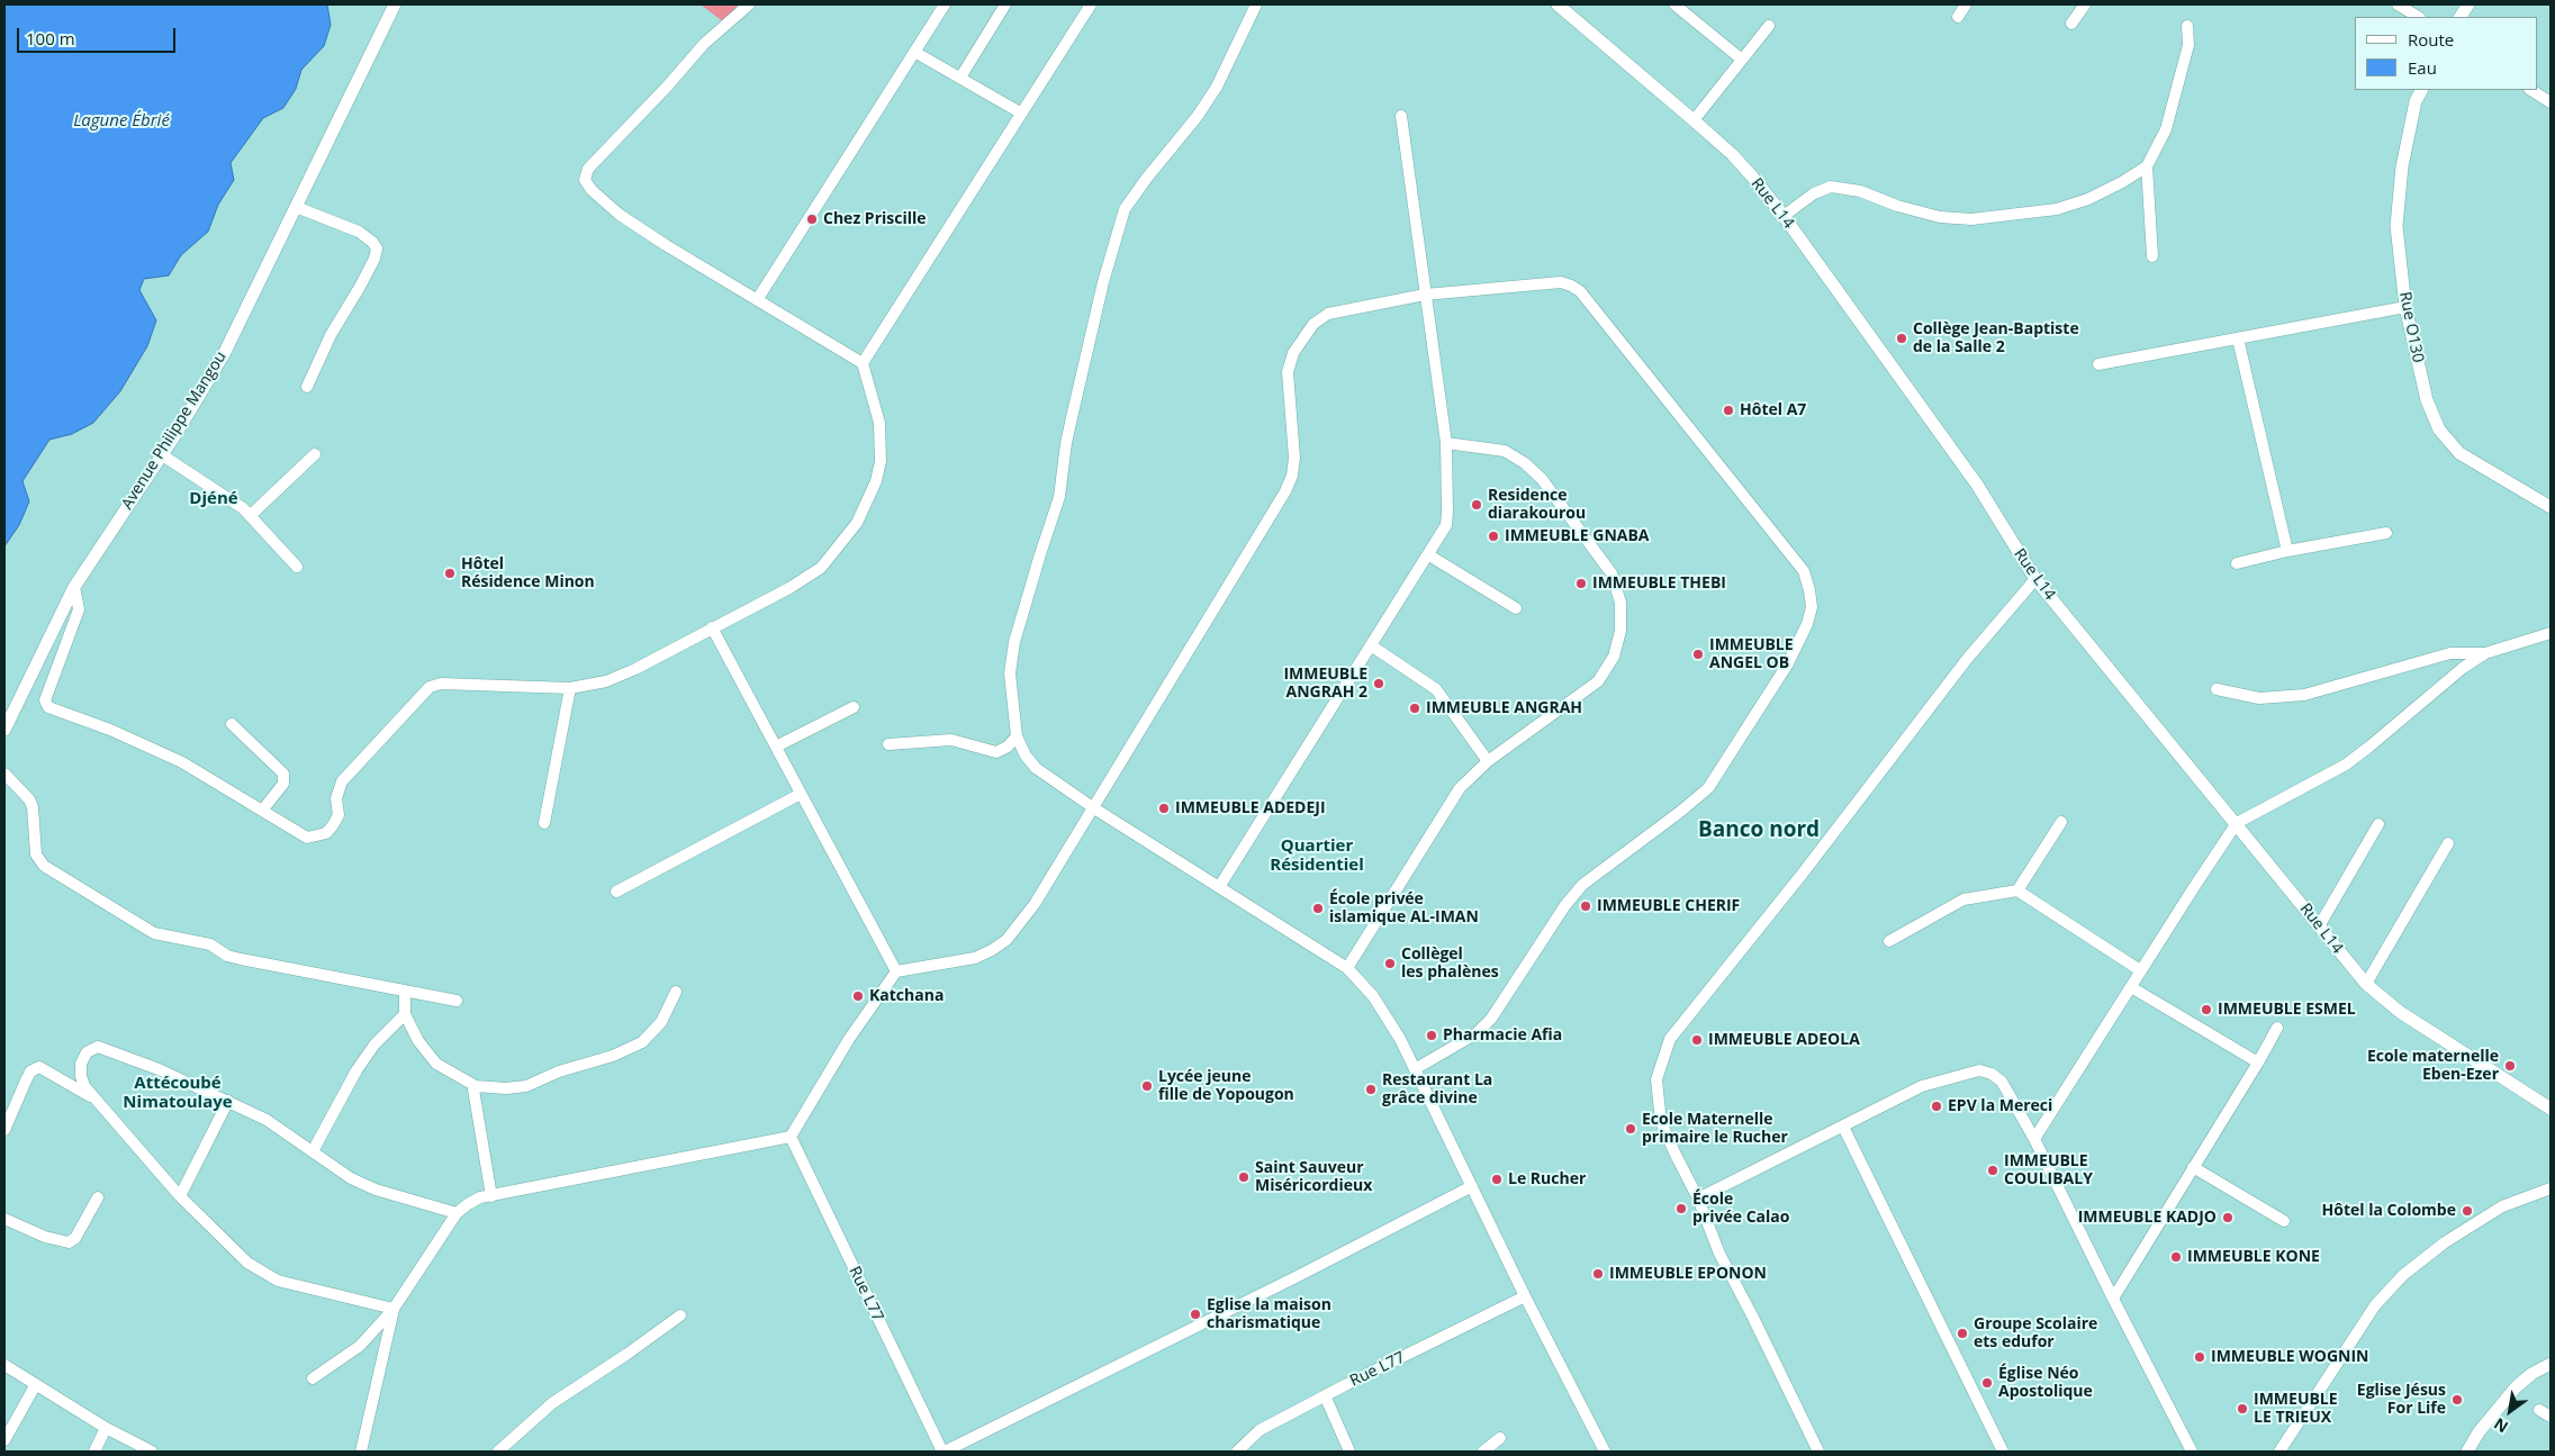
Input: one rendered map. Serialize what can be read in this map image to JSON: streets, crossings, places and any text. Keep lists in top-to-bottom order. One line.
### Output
{"streets":{"street":["Rue L14","Rue O130","Avenue Philippe Mangou","Rue L77"]},"districts":["Djéné","Banco nord","Quartier Résidentiel","Attécoubé Nimatoulaye"],"water":["Lagune Ébrié"],"places":["Chez Priscille","Collège Jean-Baptiste de la Salle 2","Hôtel A7","Residence diarakourou","IMMEUBLE GNABA","Hôtel Résidence Minon","IMMEUBLE THEBI","IMMEUBLE ANGEL OB","IMMEUBLE ANGRAH 2","IMMEUBLE ANGRAH","IMMEUBLE ADEDEJI","IMMEUBLE CHERIF","École privée islamique AL-IMAN","Collègel les phalènes","Katchana","IMMEUBLE ESMEL","Pharmacie Afia","IMMEUBLE ADEOLA","Ecole maternelle Eben-Ezer","Lycée jeune fille de Yopougon","Restaurant La grâce divine","EPV la Mereci","Ecole Maternelle primaire le Rucher","IMMEUBLE COULIBALY","Saint Sauveur Miséricordieux","Le Rucher","École privée Calao","Hôtel la Colombe","IMMEUBLE KADJO","IMMEUBLE KONE","IMMEUBLE EPONON","Eglise la maison charismatique","Groupe Scolaire ets edufor","IMMEUBLE WOGNIN","Église Néo Apostolique","Eglise Jésus For Life","IMMEUBLE LE TRIEUX"],"legend":["Route","Eau"],"scale_bar":"100 m","north":"bottom left"}
